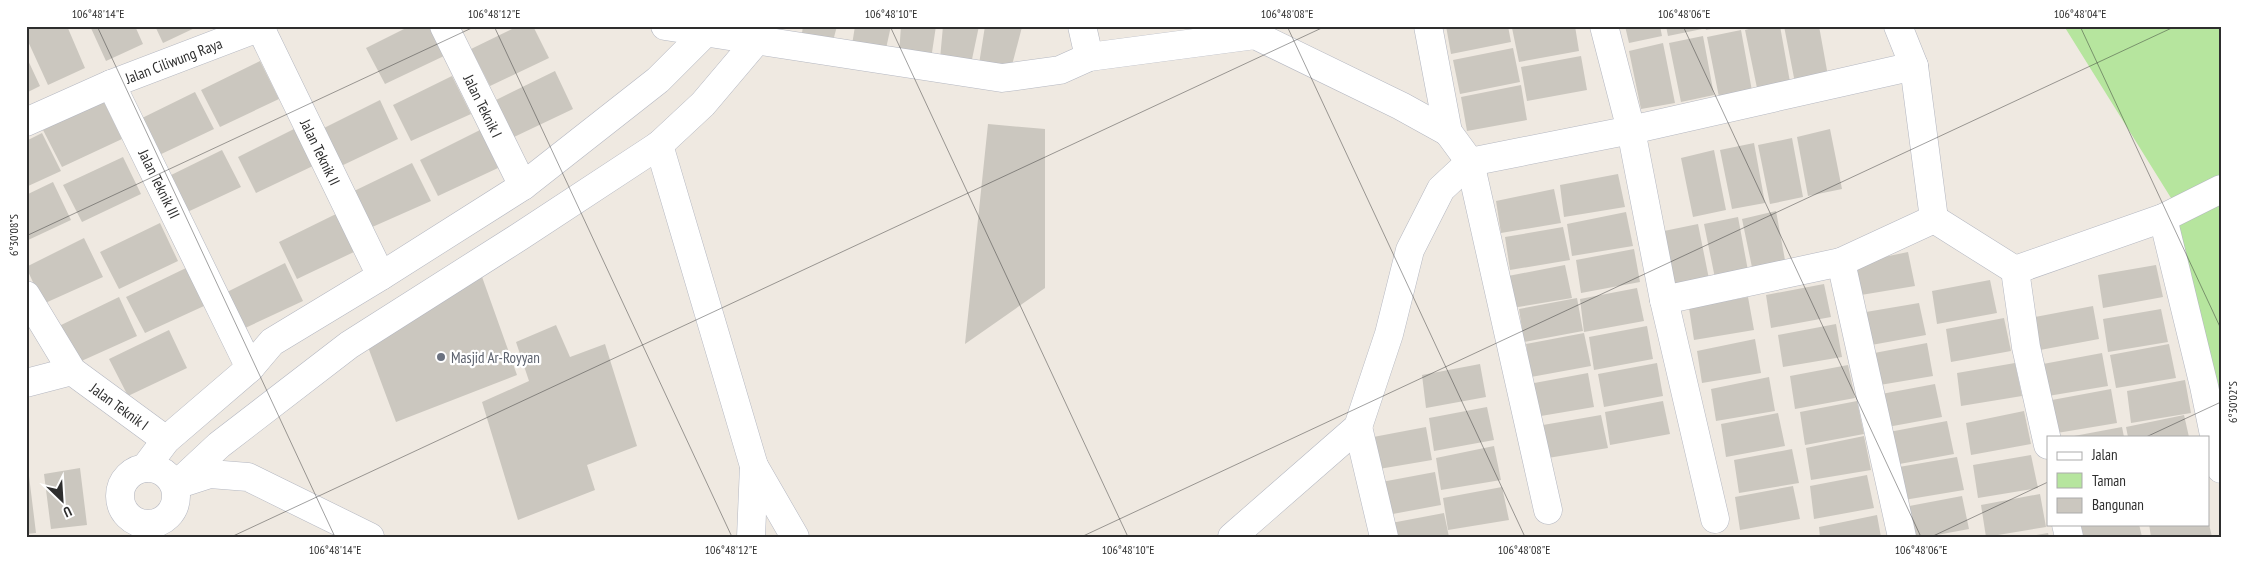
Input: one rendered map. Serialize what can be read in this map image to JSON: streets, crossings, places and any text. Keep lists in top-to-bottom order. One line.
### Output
{"streets":{"street":["Jalan Ciliwung Raya","Jalan Teknik I","Jalan Teknik II","Jalan Teknik III"]},"crossings":[["Jalan Ciliwung Raya","Jalan Teknik II"],["Jalan Ciliwung Raya","Jalan Teknik III"]],"places":["Masjid Ar-Royyan"],"legend":["Jalan","Taman","Bangunan"],"north":"bottom right","coordinates":["106°48'14\"E","106°48'12\"E","106°48'10\"E","106°48'08\"E","106°48'06\"E","106°48'04\"E","6°30'08\"S","6°30'02\"S"]}
